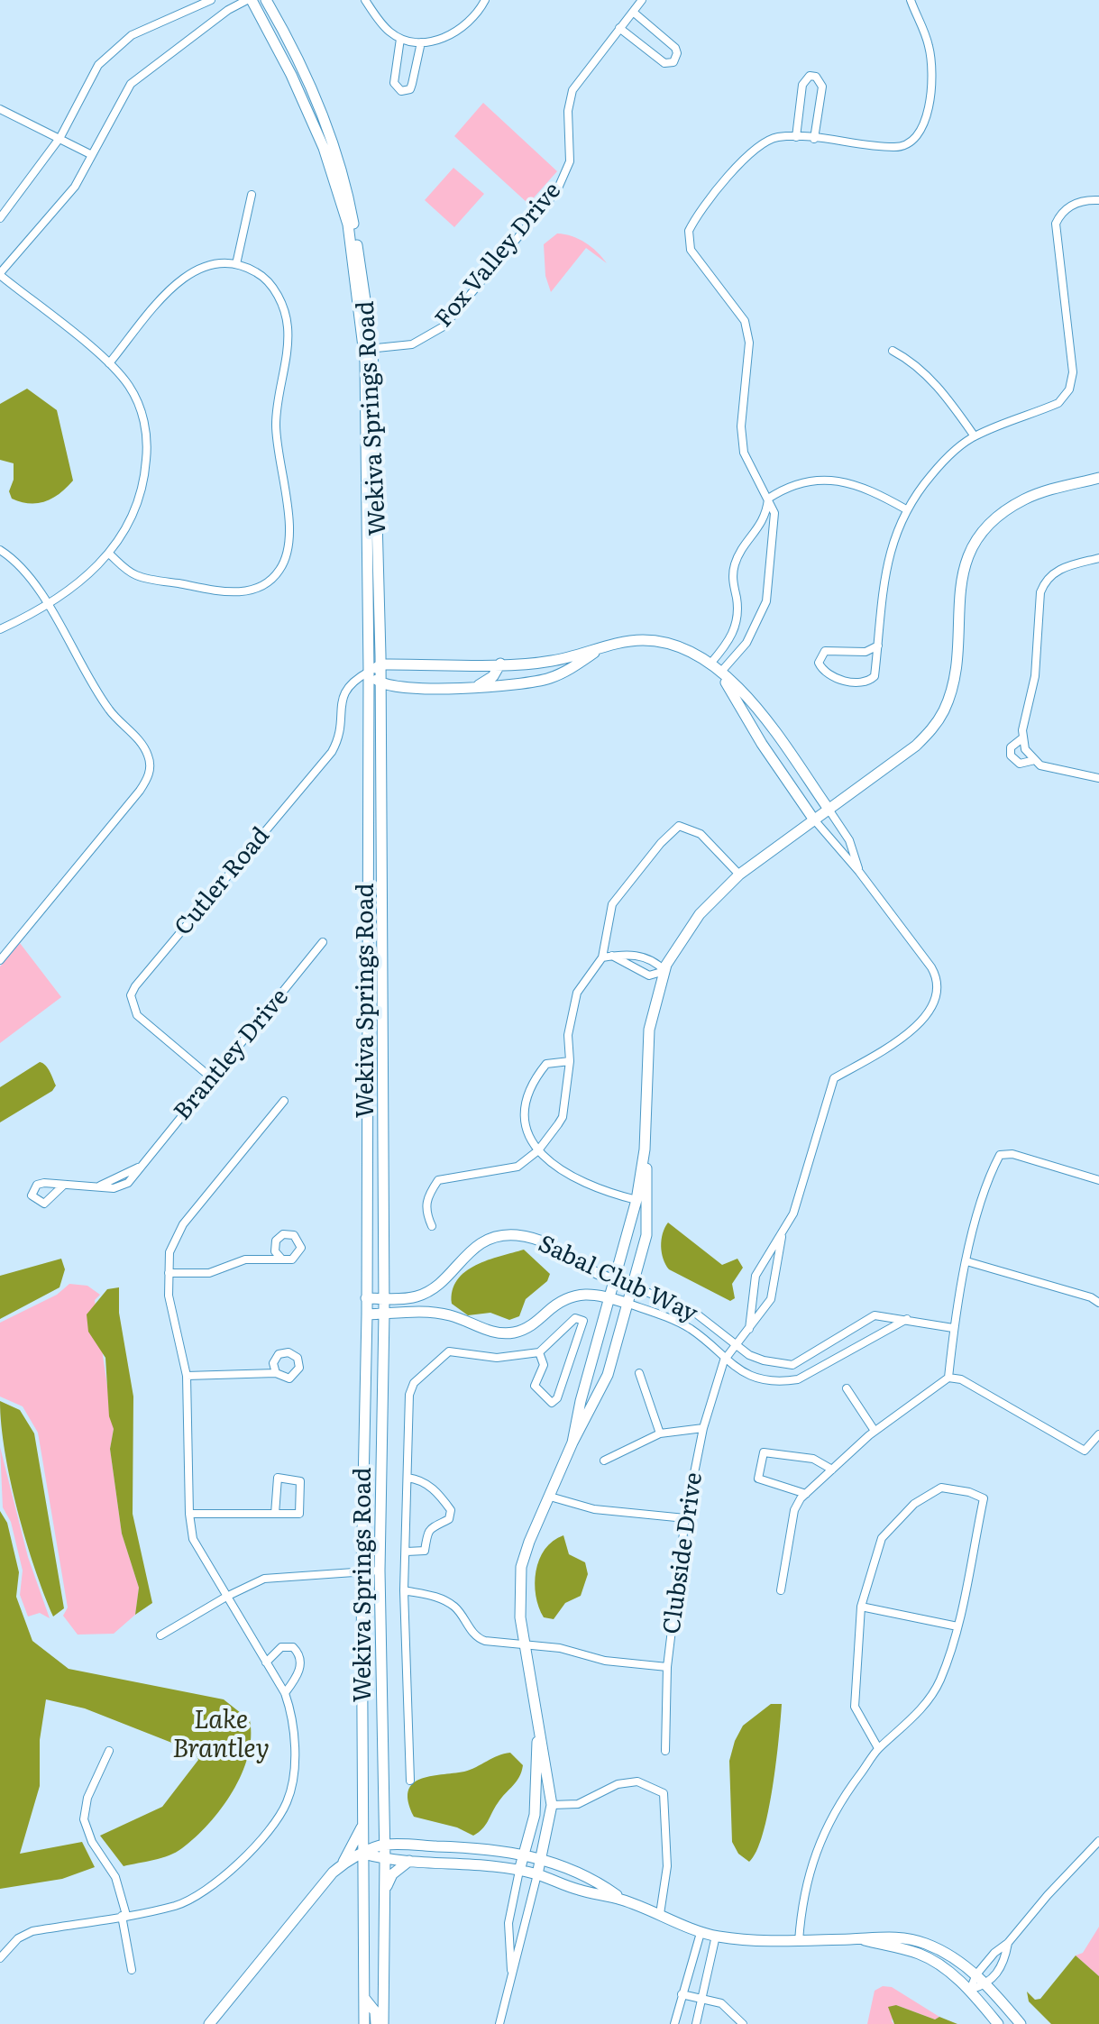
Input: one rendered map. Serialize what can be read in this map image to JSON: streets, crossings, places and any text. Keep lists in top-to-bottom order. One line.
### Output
{"streets":{"street":["Fox Valley Drive","Wekiva Springs Road","Cutler Road","Brantley Drive","Sabal Club Way","Clubside Drive"]},"crossings":[["Fox Valley Drive","Wekiva Springs Road"],["Wekiva Springs Road","Cutler Road"],["Wekiva Springs Road","Sabal Club Way"],["Cutler Road","Brantley Drive"],["Sabal Club Way","Clubside Drive"]],"water":["Lake Brantley"]}
